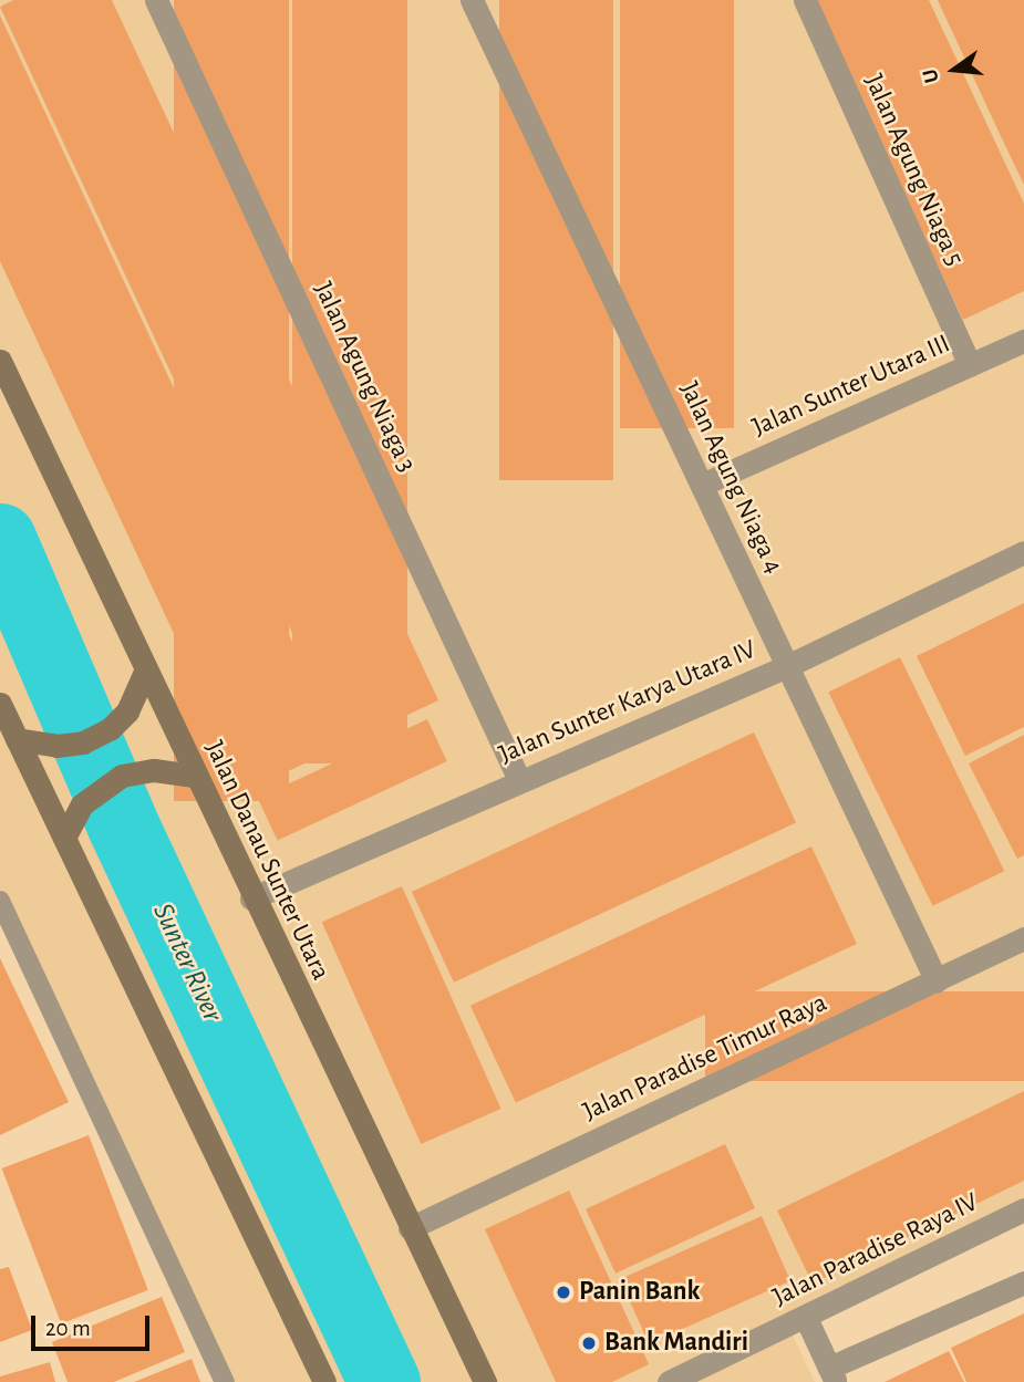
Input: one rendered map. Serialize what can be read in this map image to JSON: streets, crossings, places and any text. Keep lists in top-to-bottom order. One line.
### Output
{"streets":{"main road":["Jalan Danau Sunter Utara"],"street":["Jalan Agung Niaga 5","Jalan Agung Niaga 3","Jalan Sunter Utara III","Jalan Agung Niaga 4","Jalan Sunter Karya Utara IV","Jalan Paradise Timur Raya","Jalan Paradise Raya IV"]},"crossings":[["Jalan Agung Niaga 5","Jalan Sunter Utara III"],["Jalan Agung Niaga 3","Jalan Sunter Karya Utara IV"],["Jalan Sunter Utara III","Jalan Agung Niaga 4"],["Jalan Agung Niaga 4","Jalan Sunter Karya Utara IV"],["Jalan Agung Niaga 4","Jalan Paradise Timur Raya"],["Jalan Sunter Karya Utara IV","Jalan Danau Sunter Utara"],["Jalan Danau Sunter Utara","Jalan Paradise Timur Raya"]],"water":["Sunter River"],"places":["Panin Bank","Bank Mandiri"],"scale_bar":"20 m","north":"left"}
